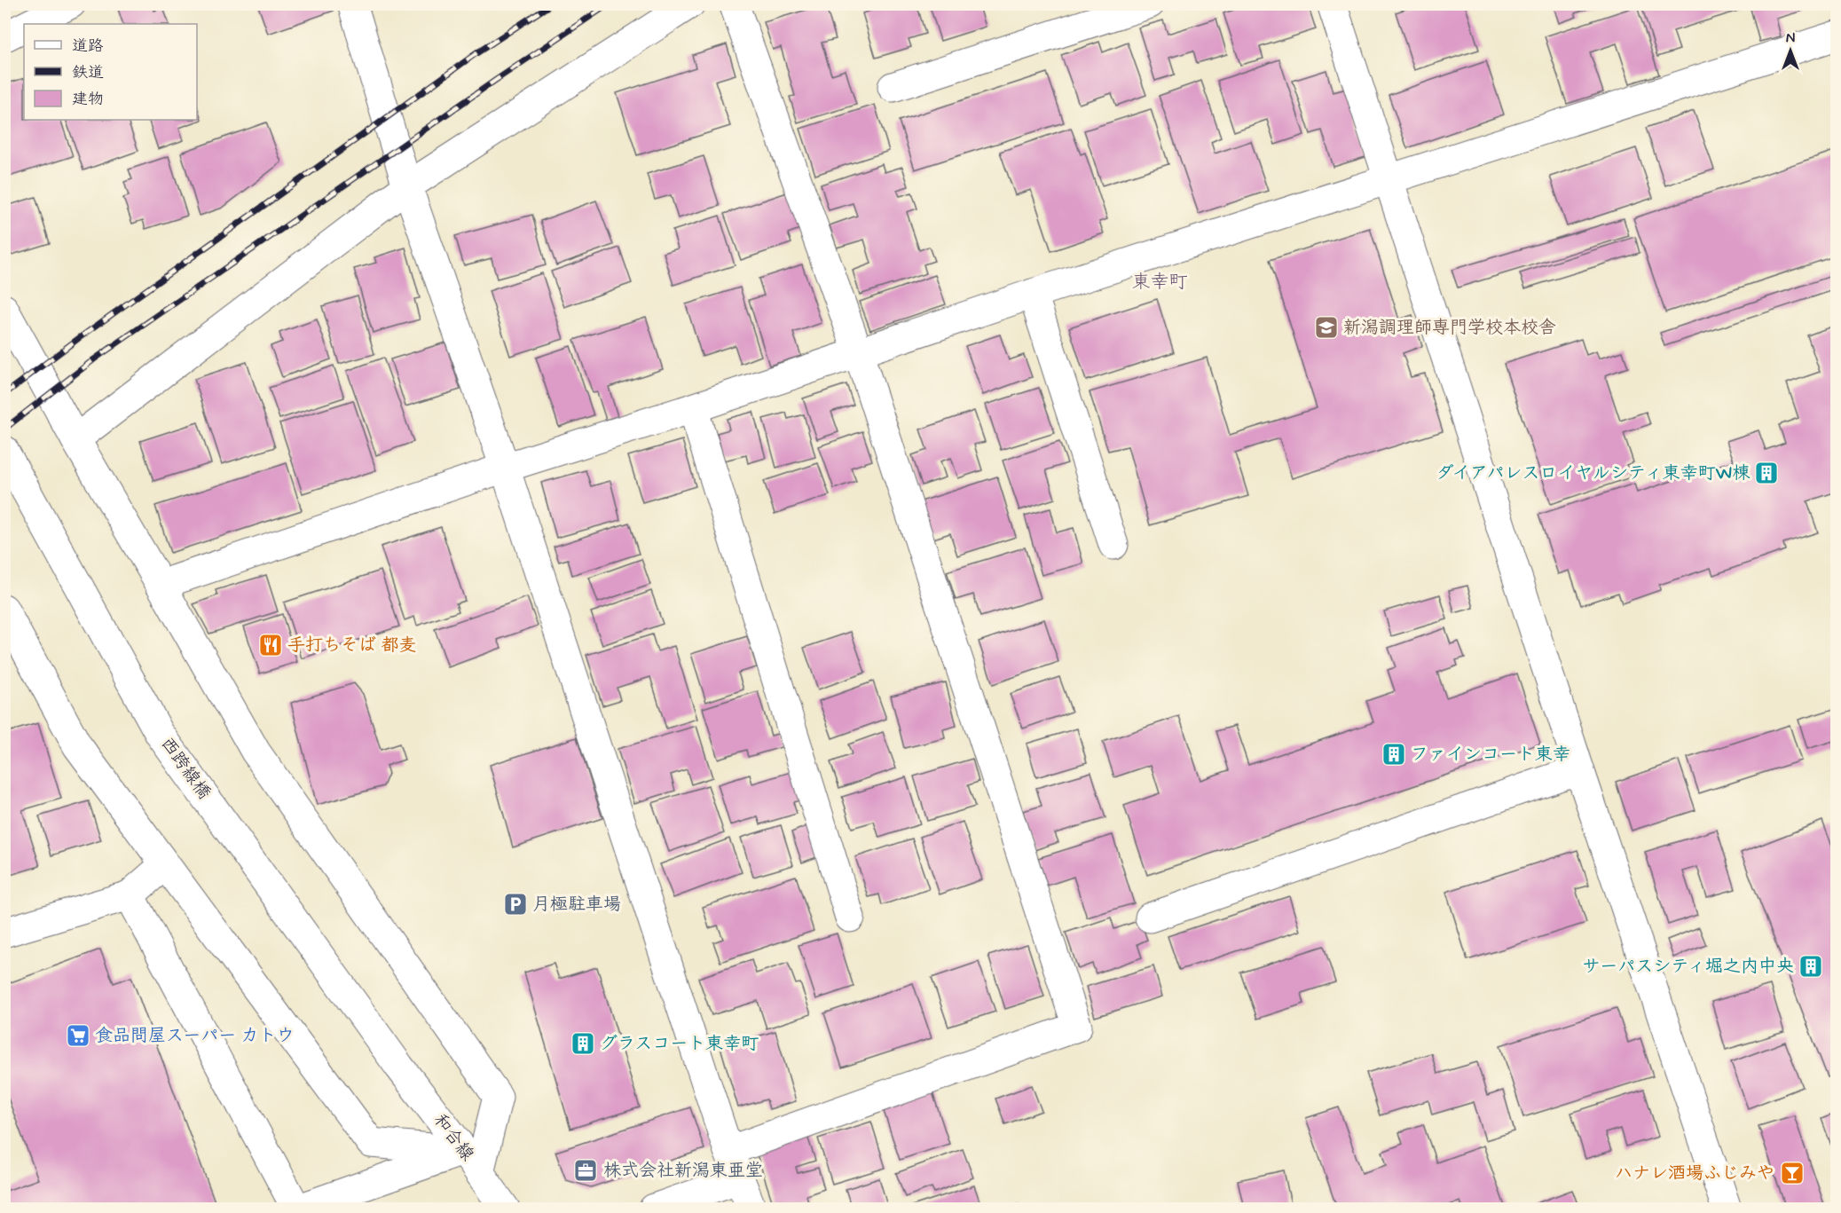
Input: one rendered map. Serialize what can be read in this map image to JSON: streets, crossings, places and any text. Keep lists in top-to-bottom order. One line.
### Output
{"streets":{"street":["西跨線橋","和合線"]},"crossings":[["西跨線橋","和合線"]],"districts":["東幸町"],"places":{"school or university":["新潟調理師専門学校本校舎"],"building":["ダイアパレスロイヤルシティ東幸町W棟","ファインコート東幸","サーパスシティ堀之内中央","グラスコート東幸町"],"restaurant":["手打ちそば 都麦"],"parking":["月極駐車場"],"supermarket":["食品問屋スーパー カトウ"],"office":["株式会社新潟東亜堂"],"bar":["ハナレ酒場ふじみや"]},"legend":["道路","鉄道","建物"],"north":"top"}
